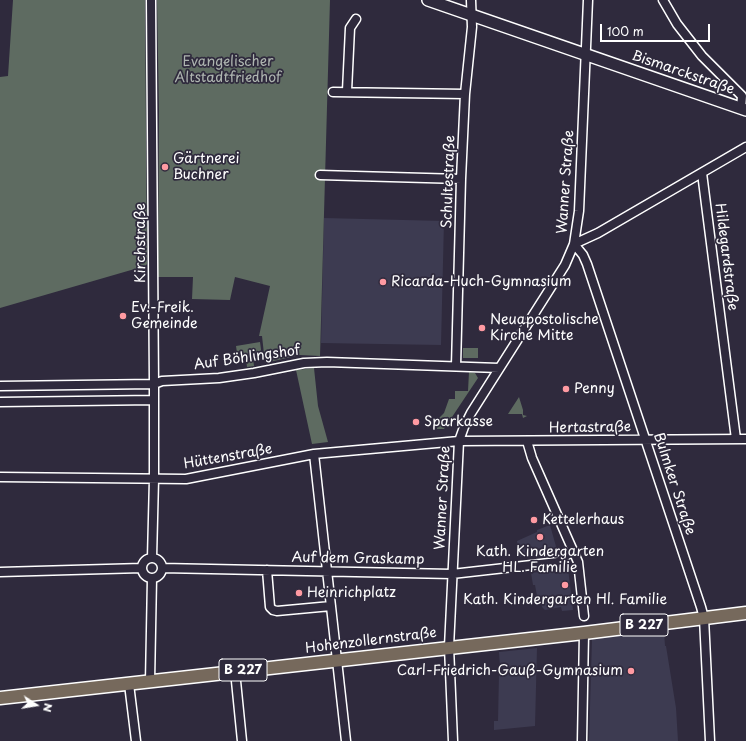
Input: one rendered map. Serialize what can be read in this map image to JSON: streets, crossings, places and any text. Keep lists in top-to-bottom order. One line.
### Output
{"streets":{"main road":["B 227","Hohenzollernstraße"],"street":["Bismarckstraße","Schultestraße","Wanner Straße","Kirchstraße","Hildegardstraße","Auf Böhlingshof","Hertastraße","Hüttenstraße","Bulmker Straße","Auf dem Graskamp"]},"crossings":[["Bismarckstraße","Schultestraße"],["Bismarckstraße","Wanner Straße"],["Schultestraße","Auf Böhlingshof"],["Wanner Straße","Auf Böhlingshof"],["Wanner Straße","Hertastraße"],["Wanner Straße","Hüttenstraße"],["Wanner Straße","Bulmker Straße"],["Wanner Straße","Auf dem Graskamp"],["Wanner Straße","Hohenzollernstraße"],["Kirchstraße","Auf Böhlingshof"],["Kirchstraße","Hüttenstraße"],["Kirchstraße","Auf dem Graskamp"],["Hildegardstraße","Hertastraße"],["Hertastraße","Hüttenstraße"],["Hertastraße","Bulmker Straße"],["Bulmker Straße","Hohenzollernstraße"]],"parks":["Evangelischer Altstadtfriedhof"],"places":["Gärtnerei Buchner","Ricarda-Huch-Gymnasium","Ev.-Freik. Gemeinde","Neuapostolische Kirche Mitte","Penny","Sparkasse","Kettelerhaus","Kath. Kindergarten HL. Familie","Kath. Kindergarten Hl. Familie","Heinrichplatz","Carl-Friedrich-Gauß-Gymnasium"],"scale_bar":"100 m","north":"right"}
